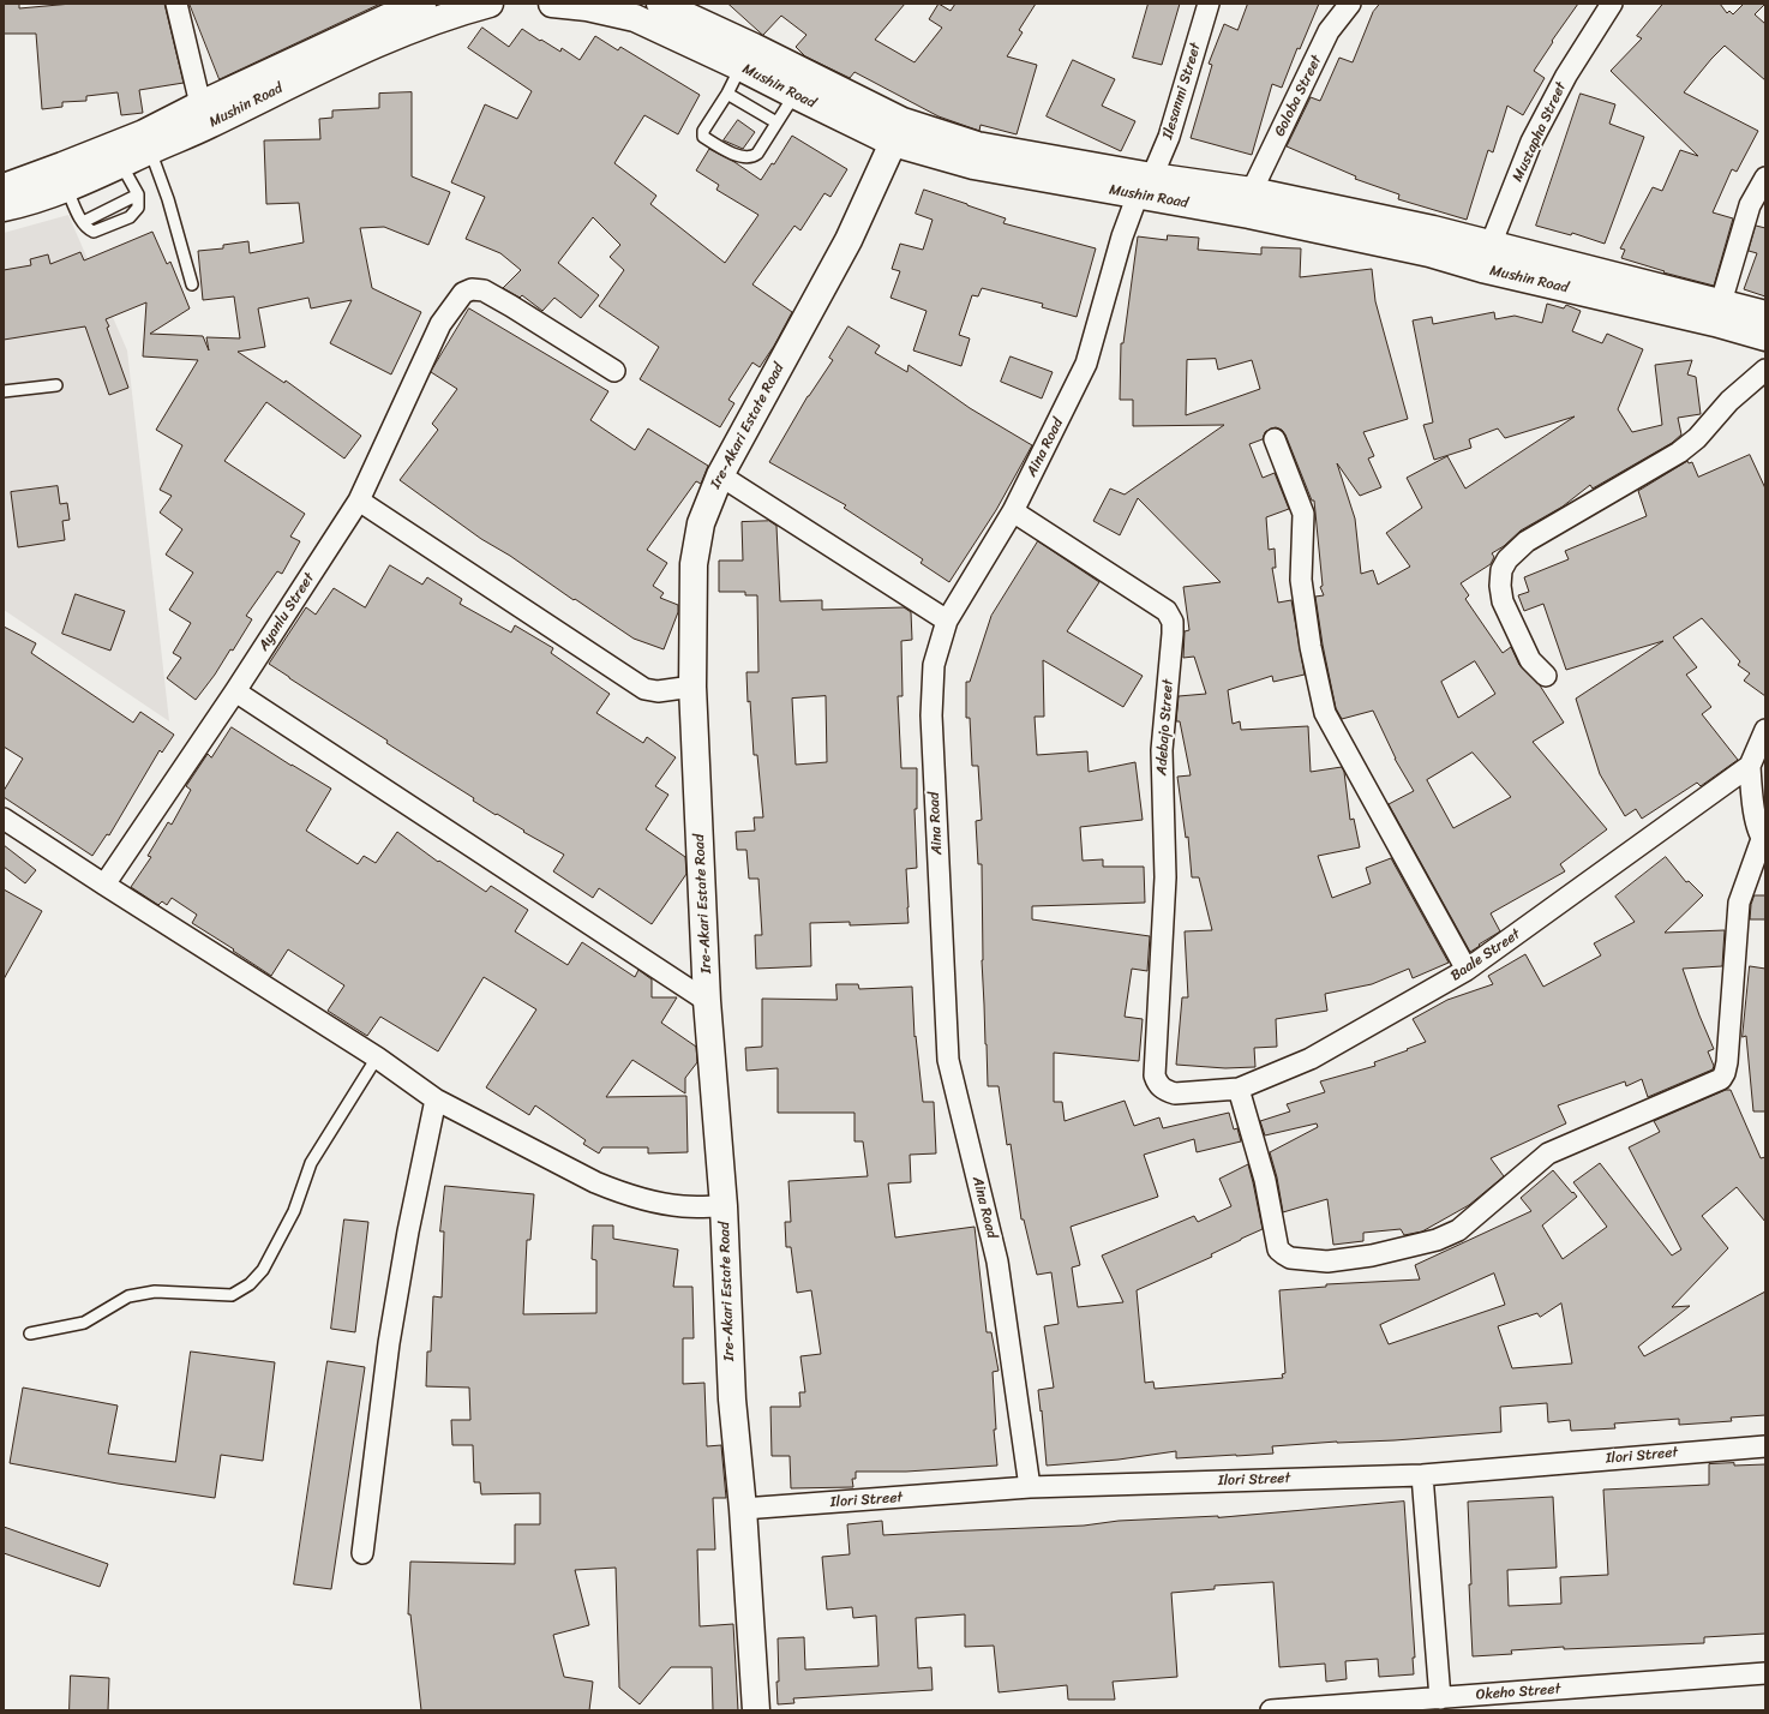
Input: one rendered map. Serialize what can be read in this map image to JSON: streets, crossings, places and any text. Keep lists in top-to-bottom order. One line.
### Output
{"streets":{"main road":["Mushin Road","Ire-Akari Estate Road"],"street":["Ilesanmi Street","Goloba Street","Mustapha Street","Aina Road","Ayanlu Street","Adebajo Street","Baale Street","Ilori Street","Okeho Street"]},"crossings":[["Mushin Road","Ilesanmi Street"],["Mushin Road","Goloba Street"],["Mushin Road","Mustapha Street"],["Mushin Road","Ire-Akari Estate Road"],["Mushin Road","Aina Road"],["Ilesanmi Street","Aina Road"],["Ire-Akari Estate Road","Ilori Street"],["Aina Road","Adebajo Street"],["Aina Road","Ilori Street"],["Adebajo Street","Baale Street"]]}
